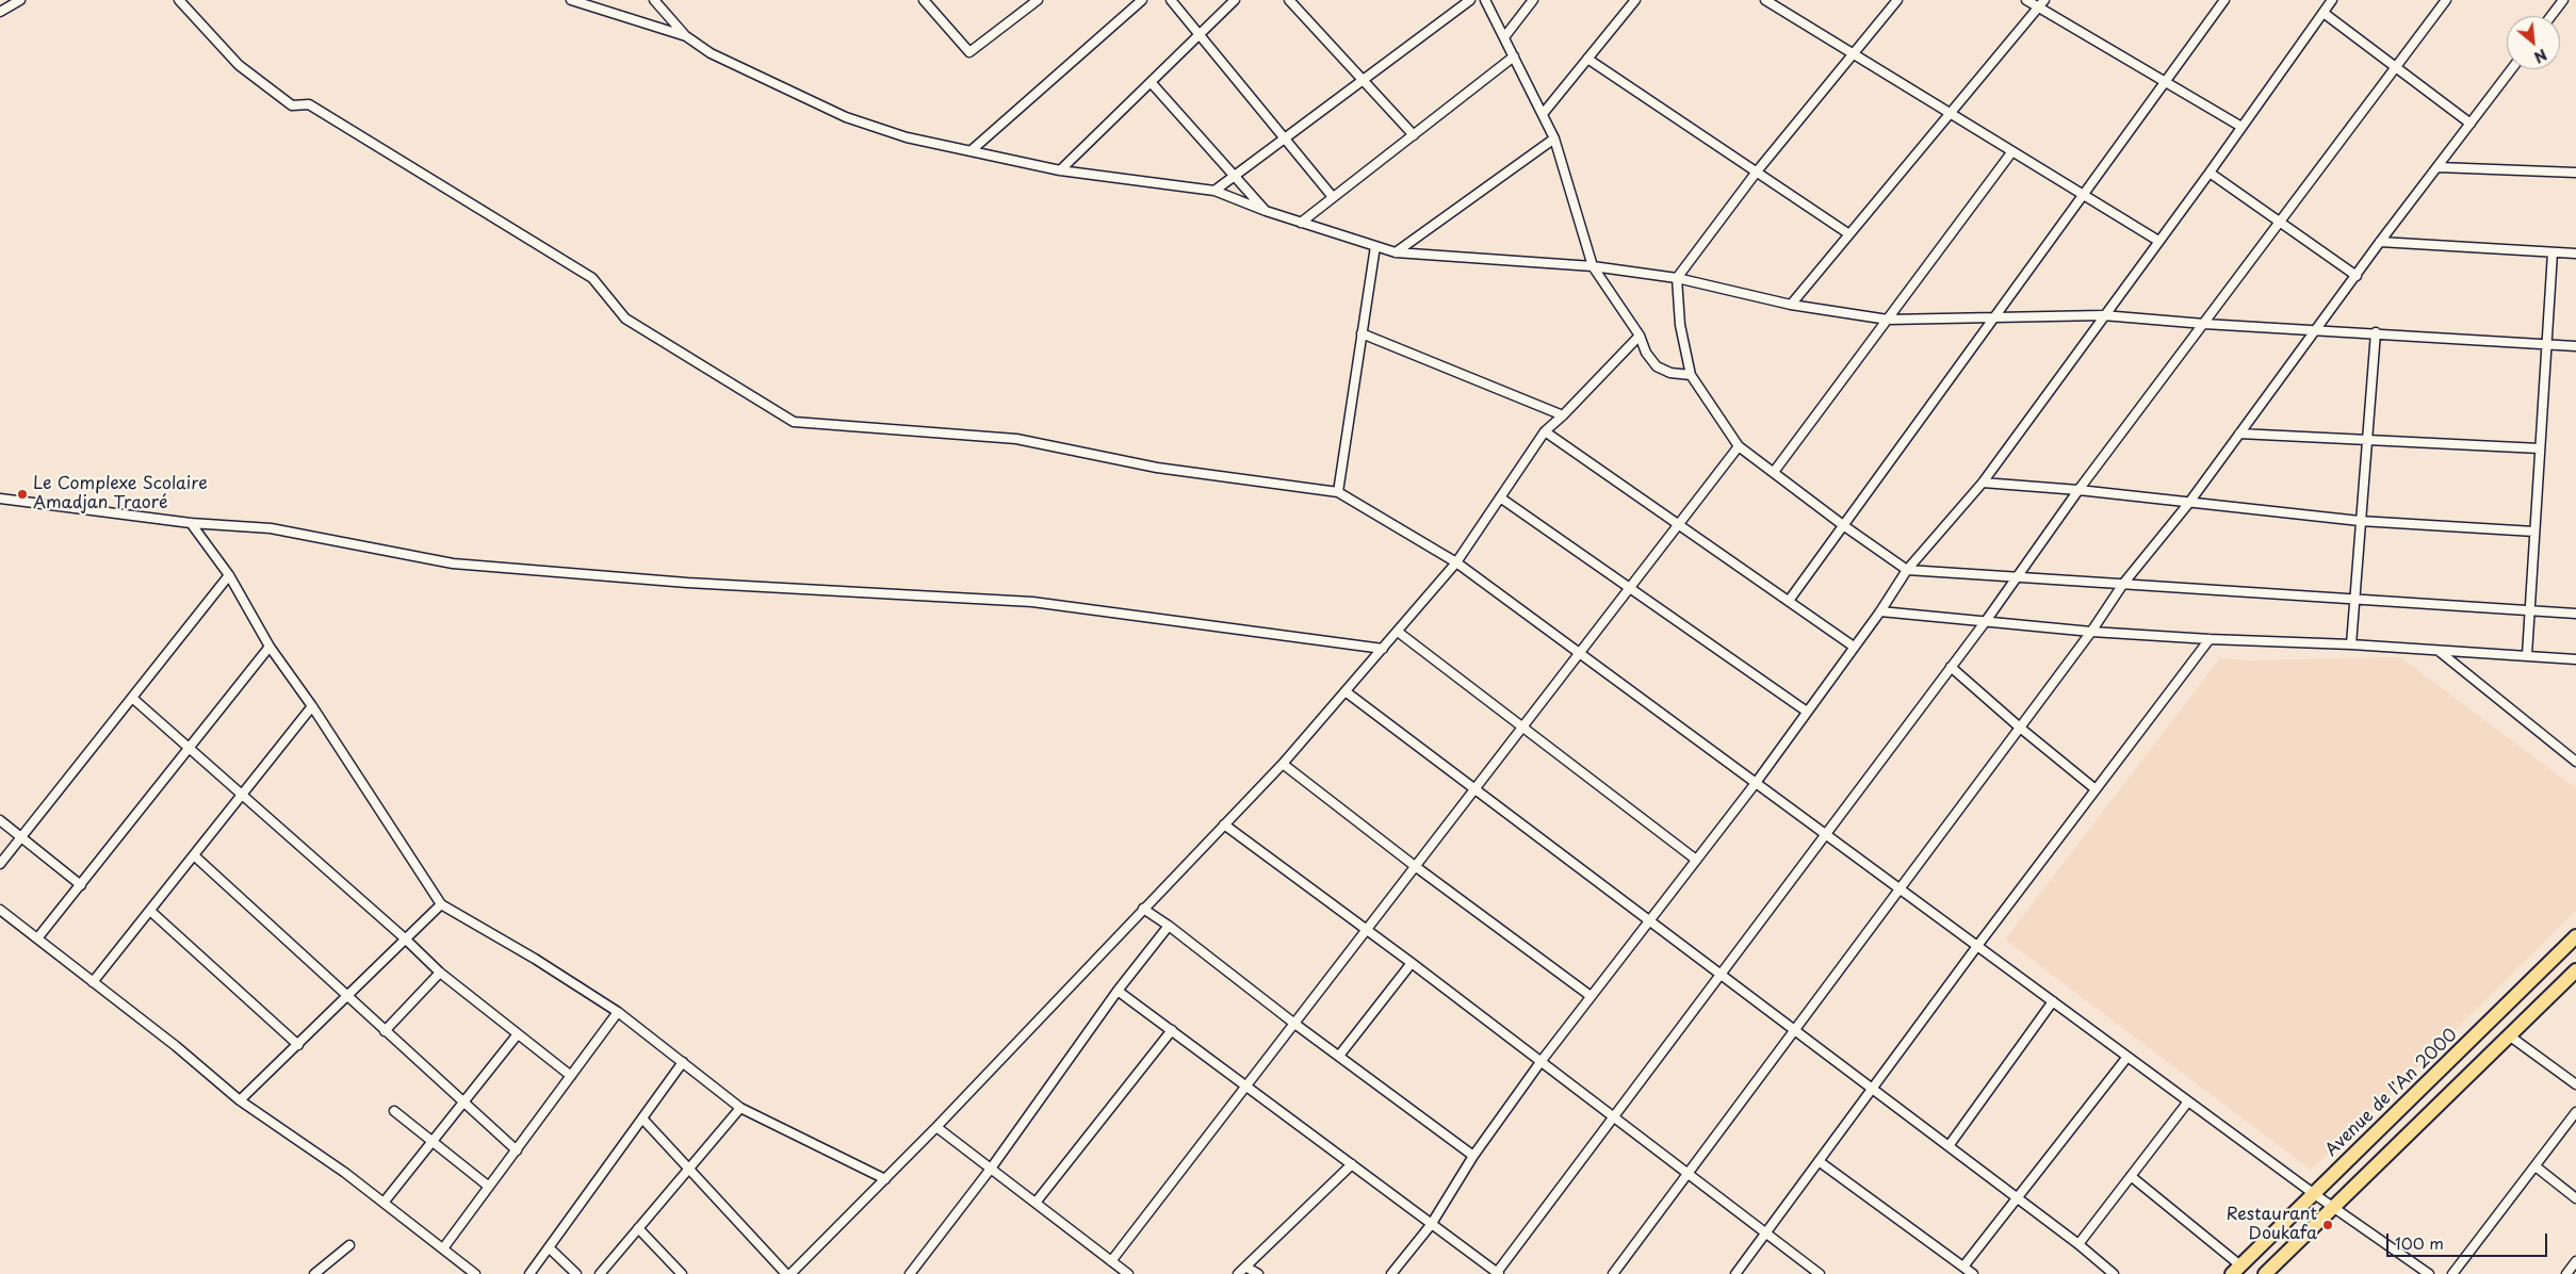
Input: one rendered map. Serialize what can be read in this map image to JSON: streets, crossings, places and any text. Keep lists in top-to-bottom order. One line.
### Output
{"streets":{"main road":["Avenue de l'An 2000"]},"places":["Le Complexe Scolaire Amadjan Traoré","Restaurant Doukafa"],"scale_bar":"100 m","north":"bottom right"}
